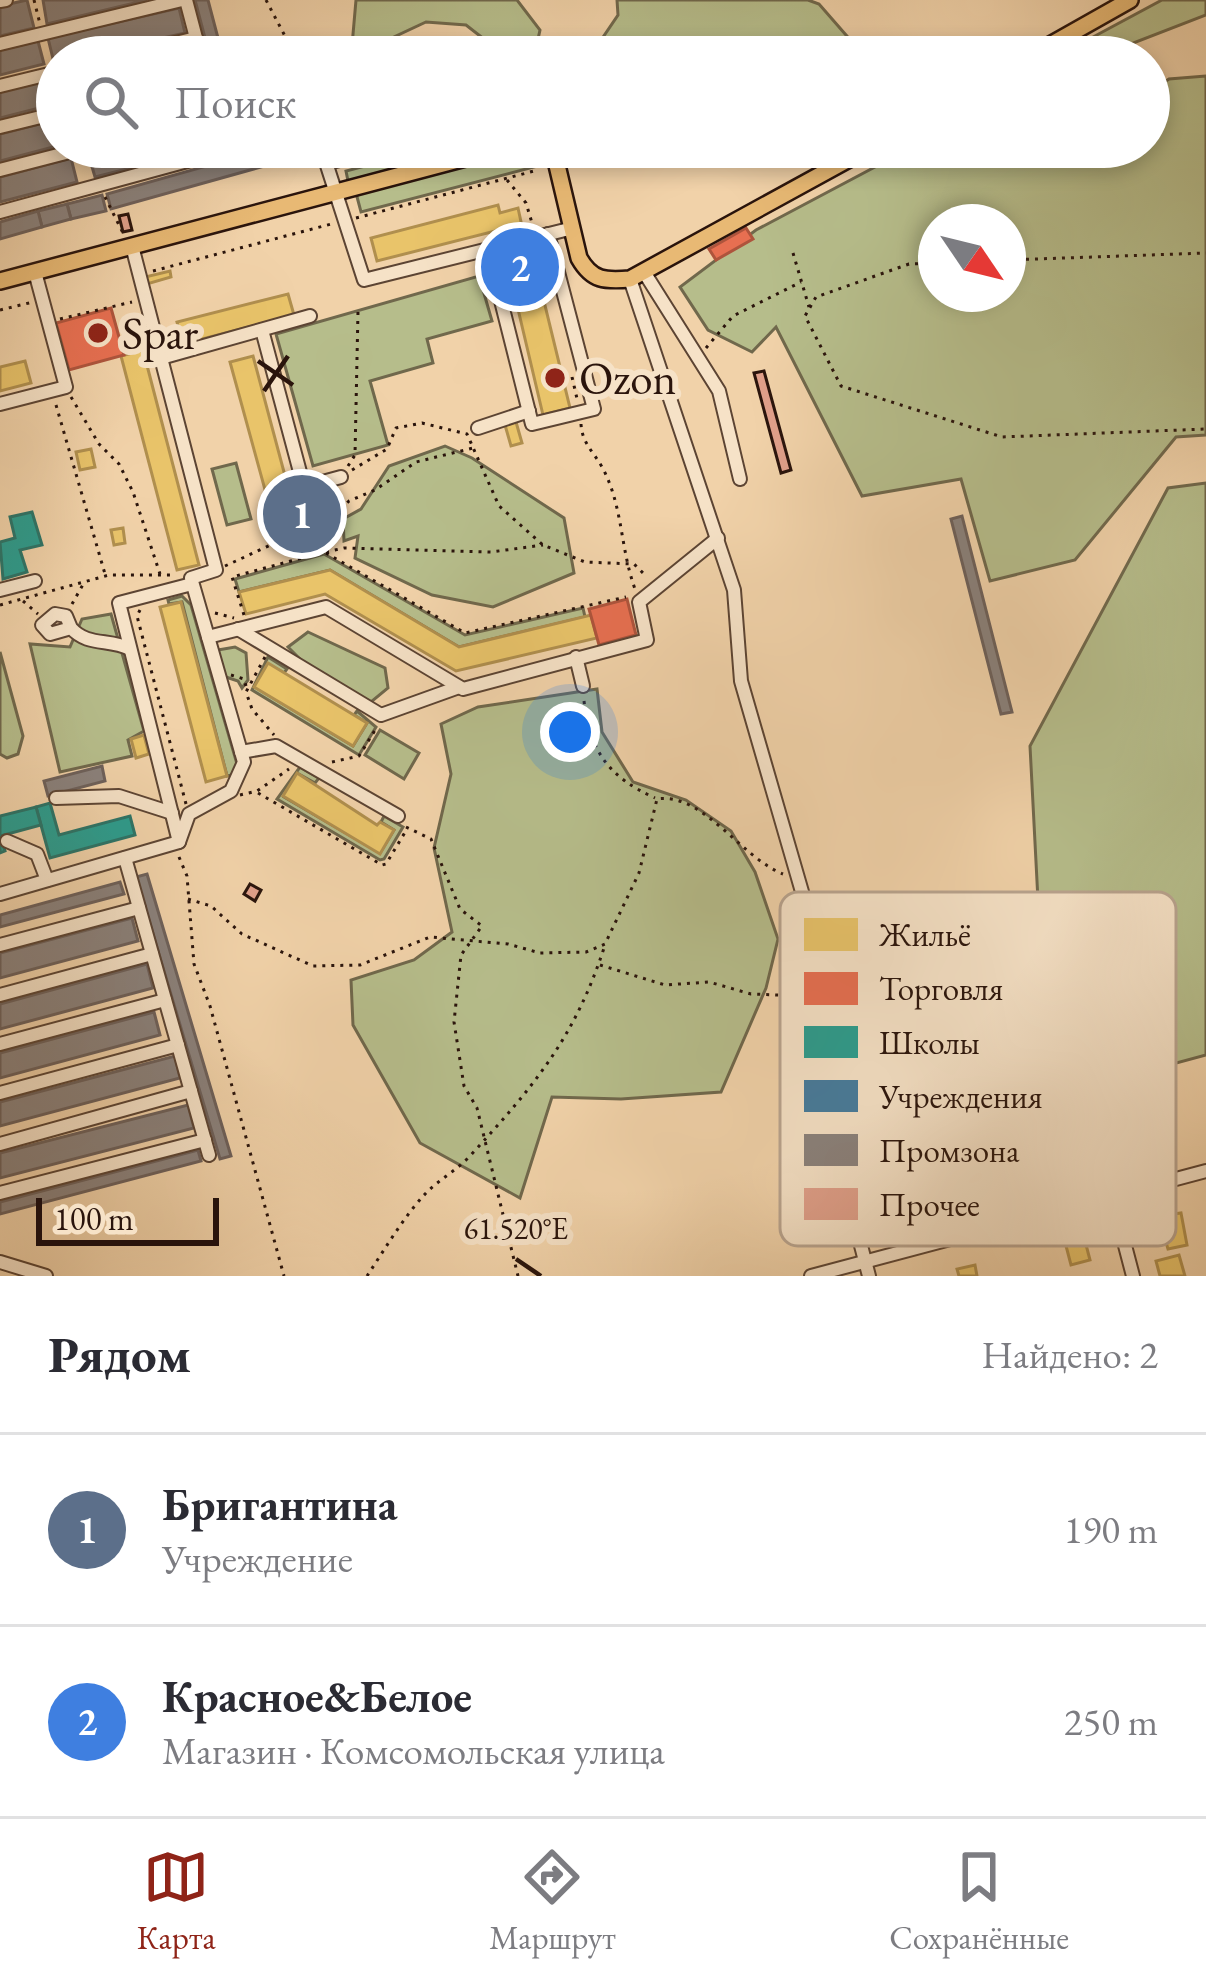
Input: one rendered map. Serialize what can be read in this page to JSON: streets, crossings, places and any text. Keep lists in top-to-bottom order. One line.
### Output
{"places":["Spar","Ozon"],"legend":["Жильё","Торговля","Школы","Учреждения","Промзона","Прочее"],"scale_bar":"100 m","north":"bottom right","page":{"search":"Поиск","pins":["2","1"],"scale":"100 m","heading":["Рядом","Найдено: 2"],"list":[{"mark":"1","name":"Бригантина","note":"Учреждение","value":"190 m"},{"mark":"2","name":"Красное&Белое","note":"Магазин · Комсомольская улица","value":"250 m"}],"nav":["Карта","Маршрут","Сохранённые"]},"coordinates":["61.520°E"]}
